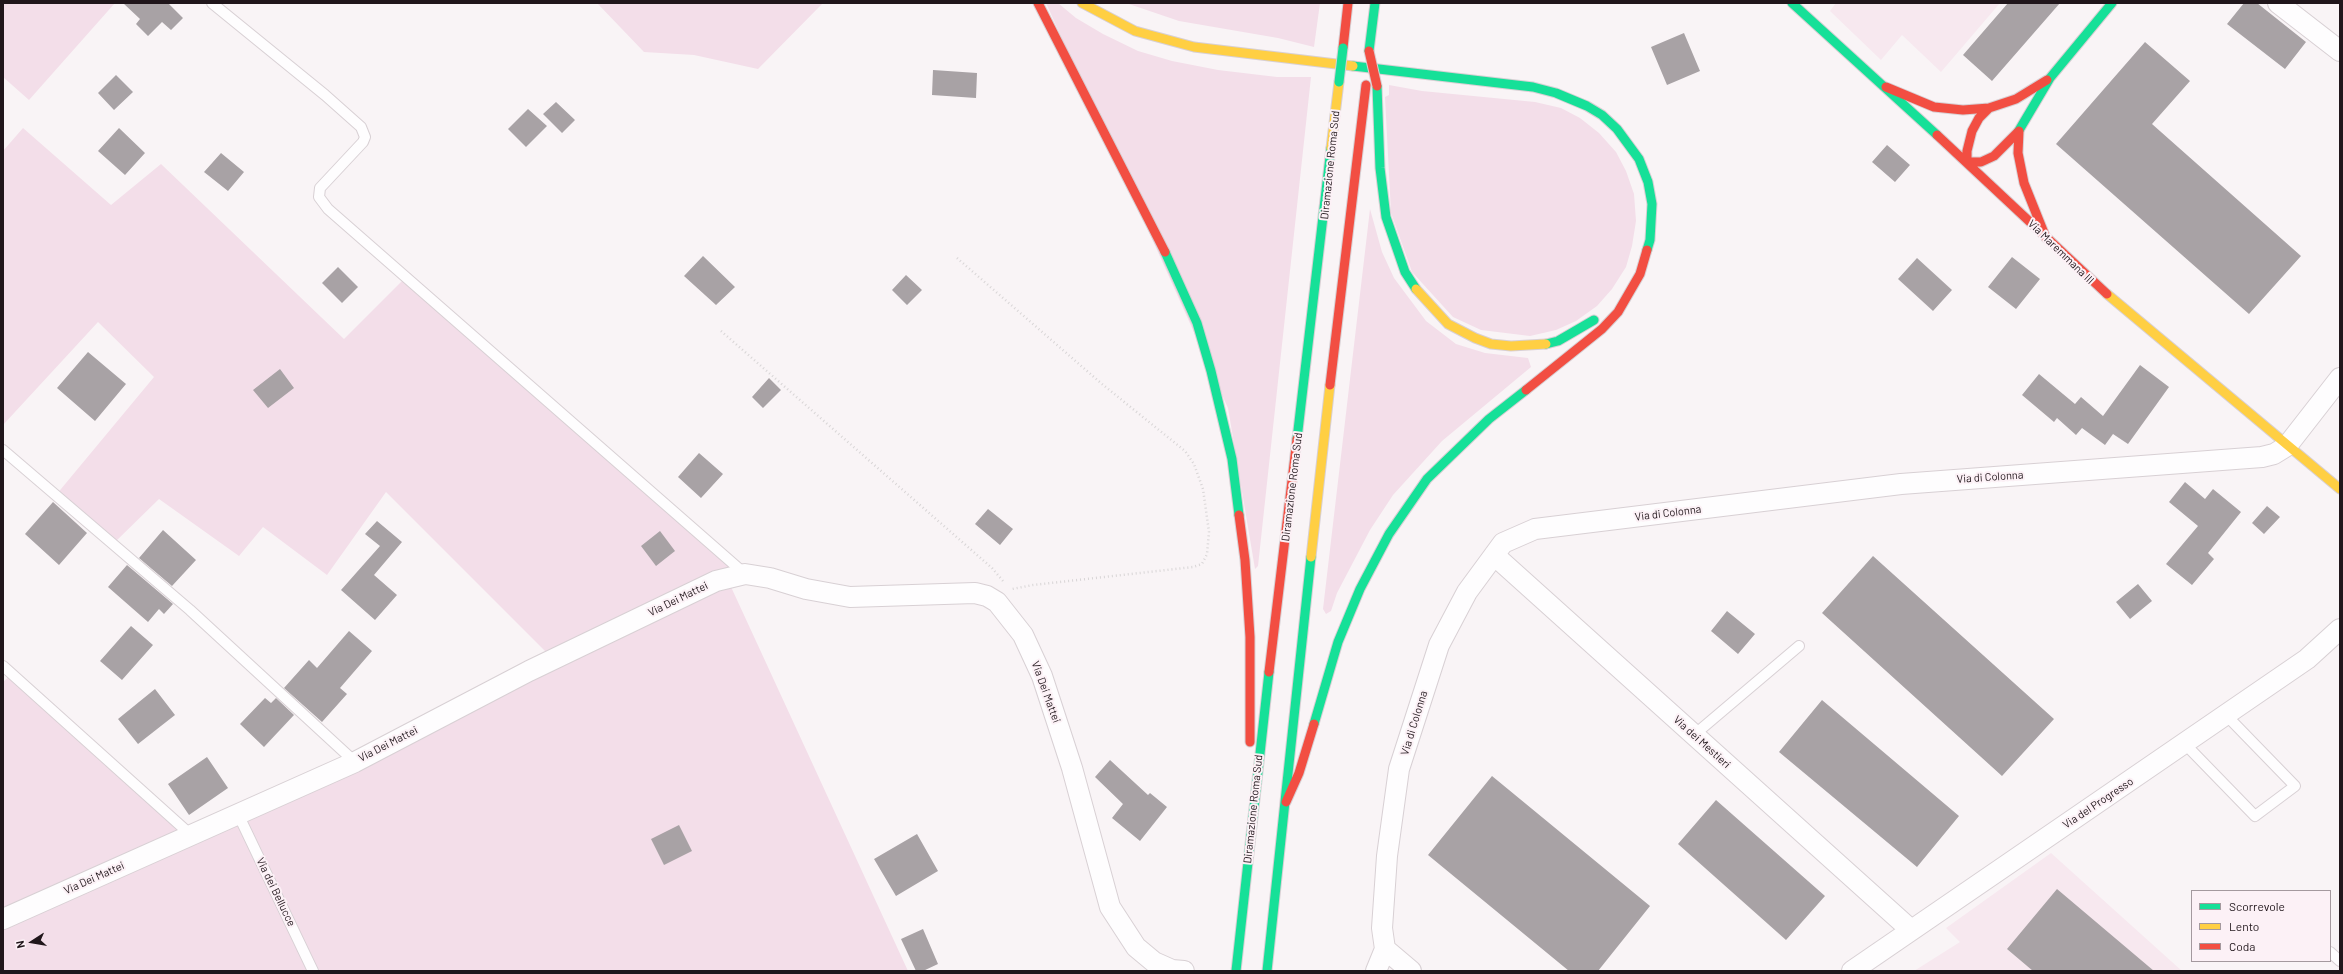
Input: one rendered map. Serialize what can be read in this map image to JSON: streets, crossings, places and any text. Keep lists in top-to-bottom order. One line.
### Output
{"streets":{"main road":["Diramazione Roma Sud","Via Maremmana III"],"street":["Via di Colonna","Via Dei Mattei","Via dei Mestieri","Via del Progresso"],"lane":["Via dei Bellucce"]},"crossings":[["Via Maremmana III","Via di Colonna"],["Via di Colonna","Via dei Mestieri"],["Via Dei Mattei","Via dei Bellucce"],["Via dei Mestieri","Via del Progresso"]],"legend":["Scorrevole","Lento","Coda"],"north":"left"}
